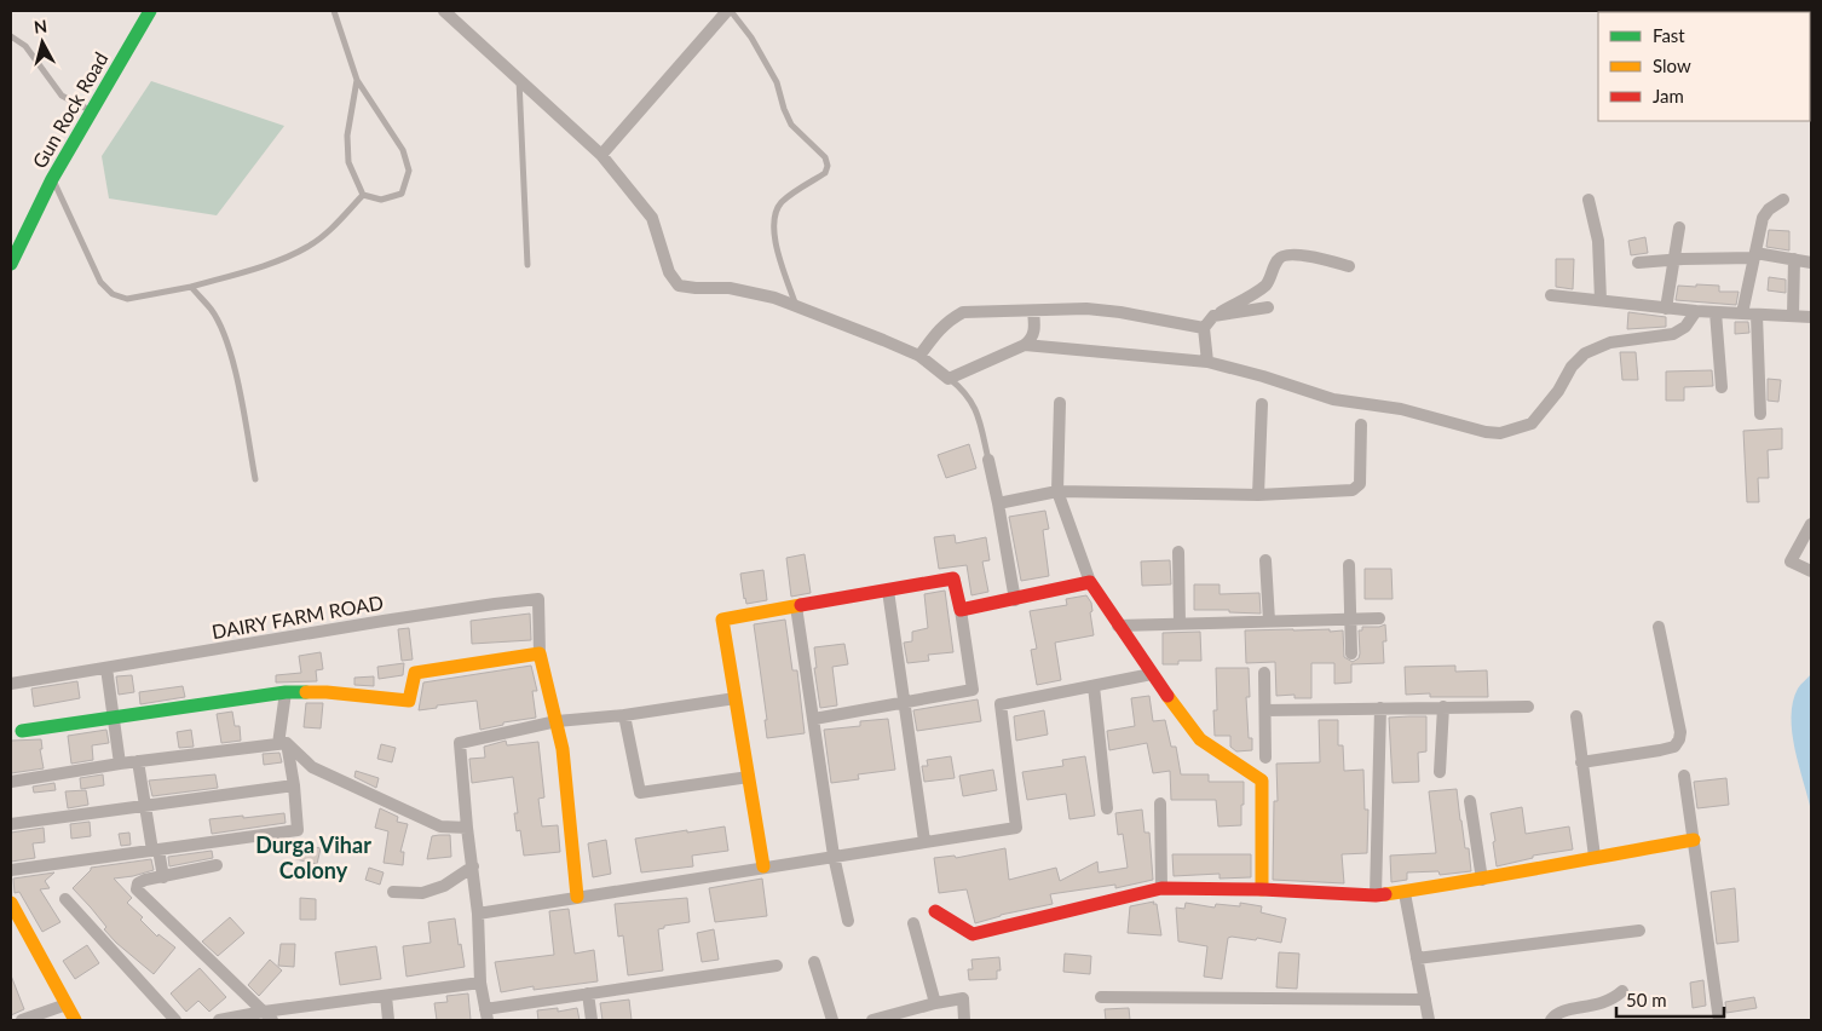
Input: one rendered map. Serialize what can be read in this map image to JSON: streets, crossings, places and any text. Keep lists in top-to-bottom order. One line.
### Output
{"streets":{"street":["Gun Rock Road","DAIRY FARM ROAD"]},"districts":["Durga Vihar Colony"],"legend":["Fast","Slow","Jam"],"scale_bar":"50 m","north":"top"}
